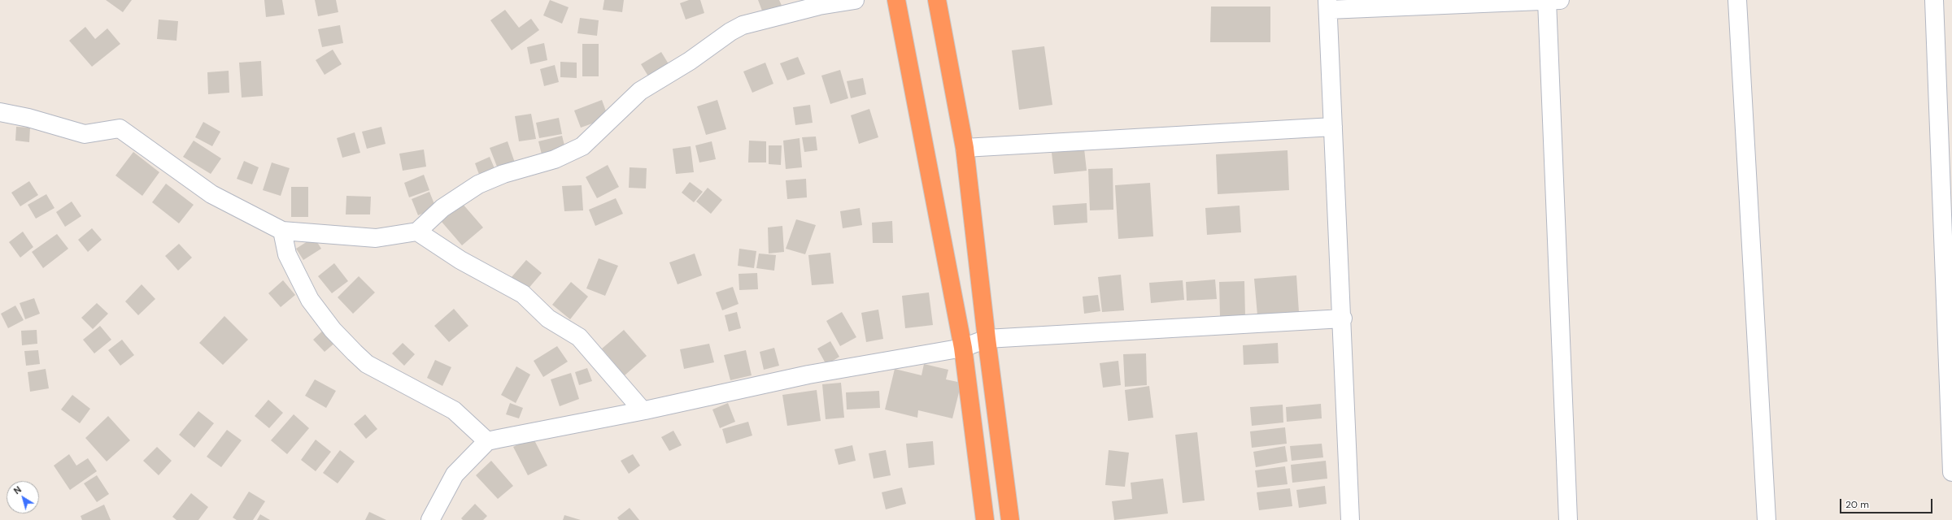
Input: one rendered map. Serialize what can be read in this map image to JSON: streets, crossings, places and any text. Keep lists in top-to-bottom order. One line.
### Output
{"scale_bar":"20 m","north":"top left"}
